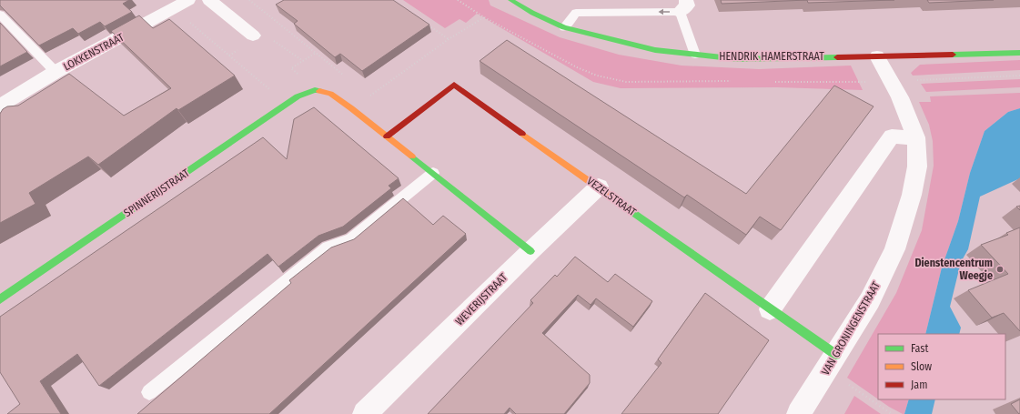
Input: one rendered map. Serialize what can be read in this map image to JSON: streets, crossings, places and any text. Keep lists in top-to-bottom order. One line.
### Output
{"streets":{"street":["LOKKENSTRAAT","HENDRIK HAMERSTRAAT","SPINNERIJSTRAAT","VEZELSTRAAT","WEVERIJSTRAAT","VAN GRONINGENSTRAAT"]},"crossings":[["HENDRIK HAMERSTRAAT","VAN GRONINGENSTRAAT"],["VEZELSTRAAT","WEVERIJSTRAAT"],["VEZELSTRAAT","VAN GRONINGENSTRAAT"]],"places":["Dienstencentrum Weegje"],"legend":["Fast","Slow","Jam"]}
